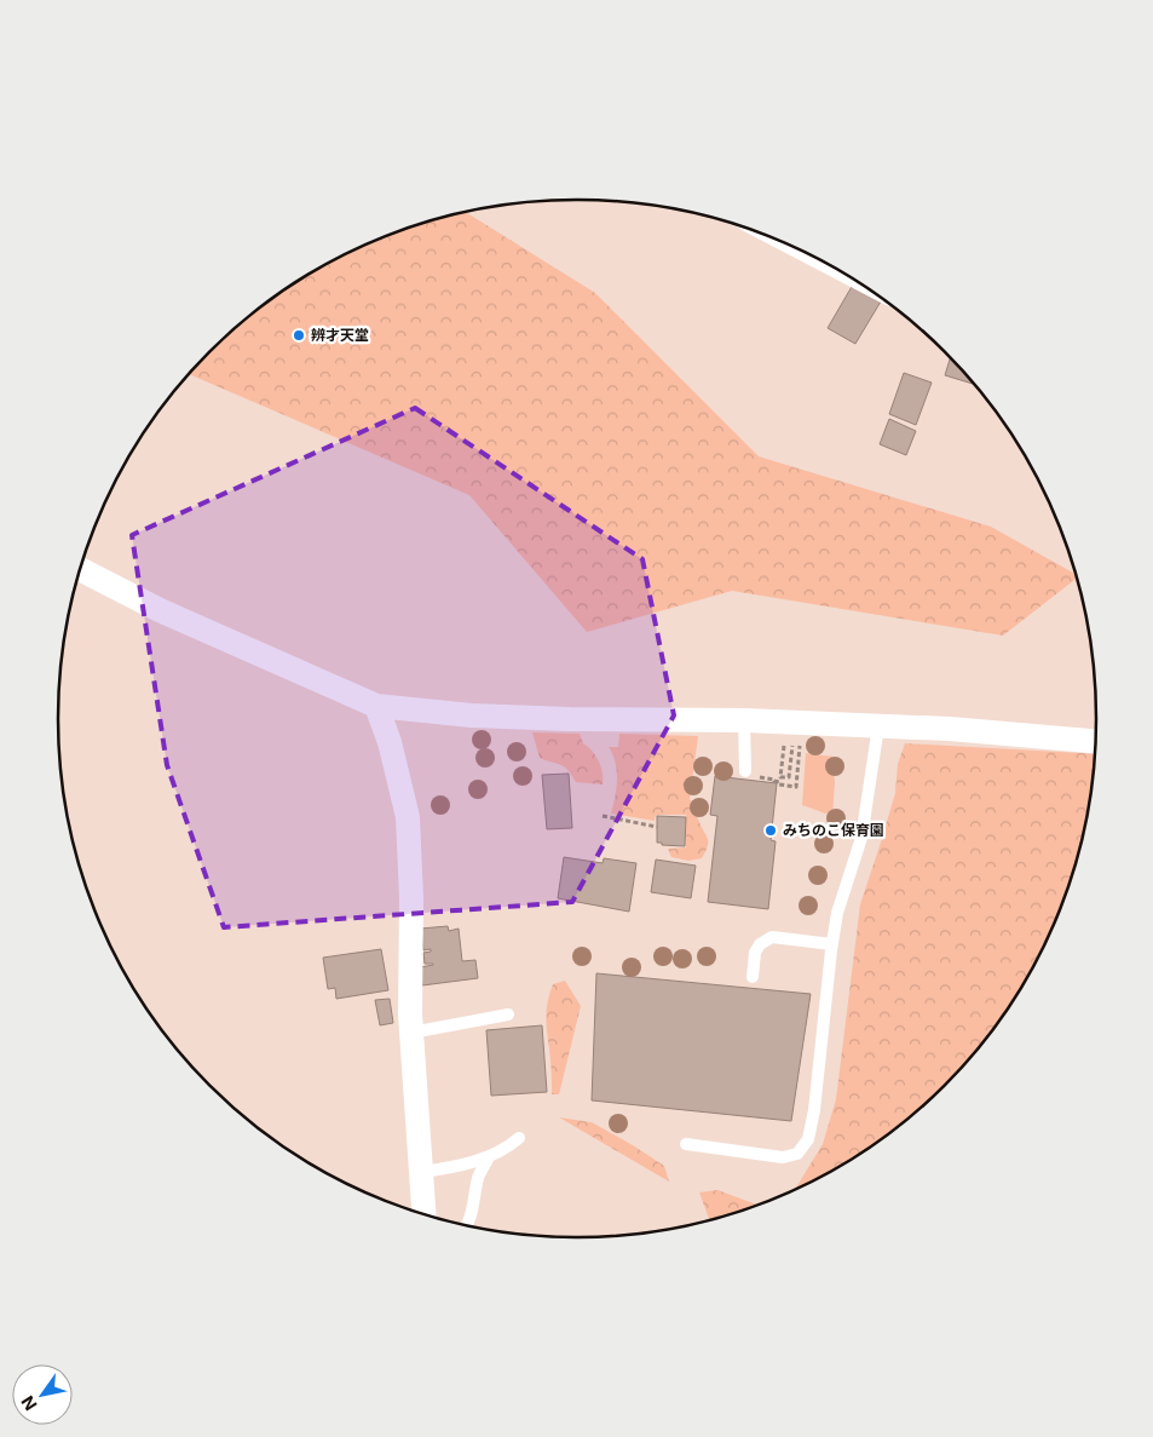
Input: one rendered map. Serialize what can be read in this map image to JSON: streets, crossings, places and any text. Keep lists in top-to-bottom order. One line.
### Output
{"places":["辨才天堂","みちのこ保育園"],"north":"bottom left"}
